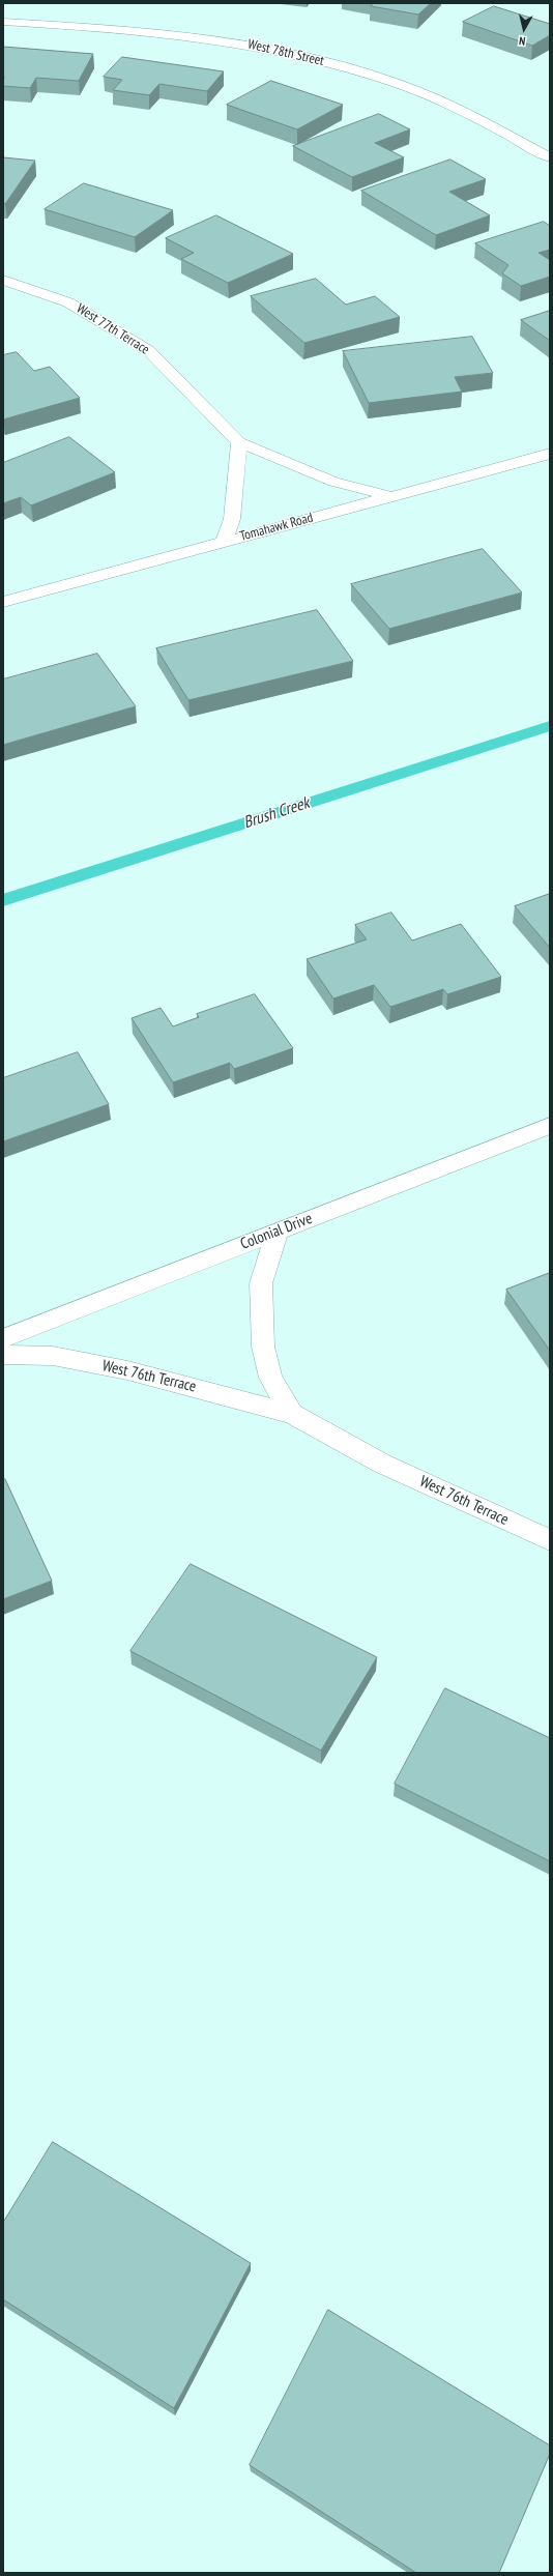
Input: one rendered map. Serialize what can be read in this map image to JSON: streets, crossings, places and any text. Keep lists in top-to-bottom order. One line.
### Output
{"streets":{"street":["West 78th Street","West 77th Terrace","Tomahawk Road","Colonial Drive","West 76th Terrace"]},"crossings":[["West 77th Terrace","Tomahawk Road"]],"water":["Brush Creek"],"north":"bottom"}
